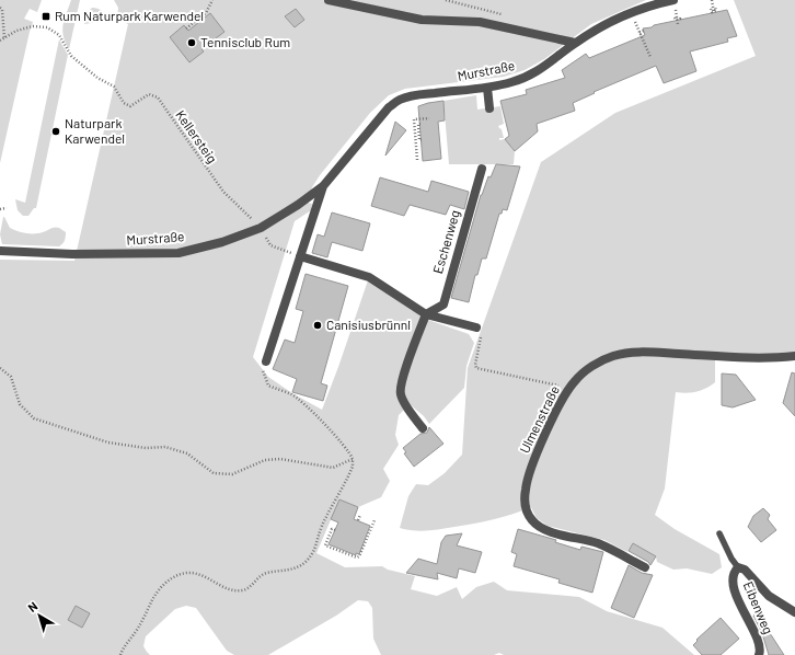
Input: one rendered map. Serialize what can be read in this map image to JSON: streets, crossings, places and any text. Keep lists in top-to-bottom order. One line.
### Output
{"streets":{"street":["Murstraße","Eschenweg","Ulmenstraße","Eibenweg"],"path":["Kellersteig"]},"crossings":[["Murstraße","Kellersteig"]],"places":{"transit":["Rum Naturpark Karwendel"],"other":["Tennisclub Rum","Naturpark Karwendel","Canisiusbrünnl"]},"north":"top left"}
